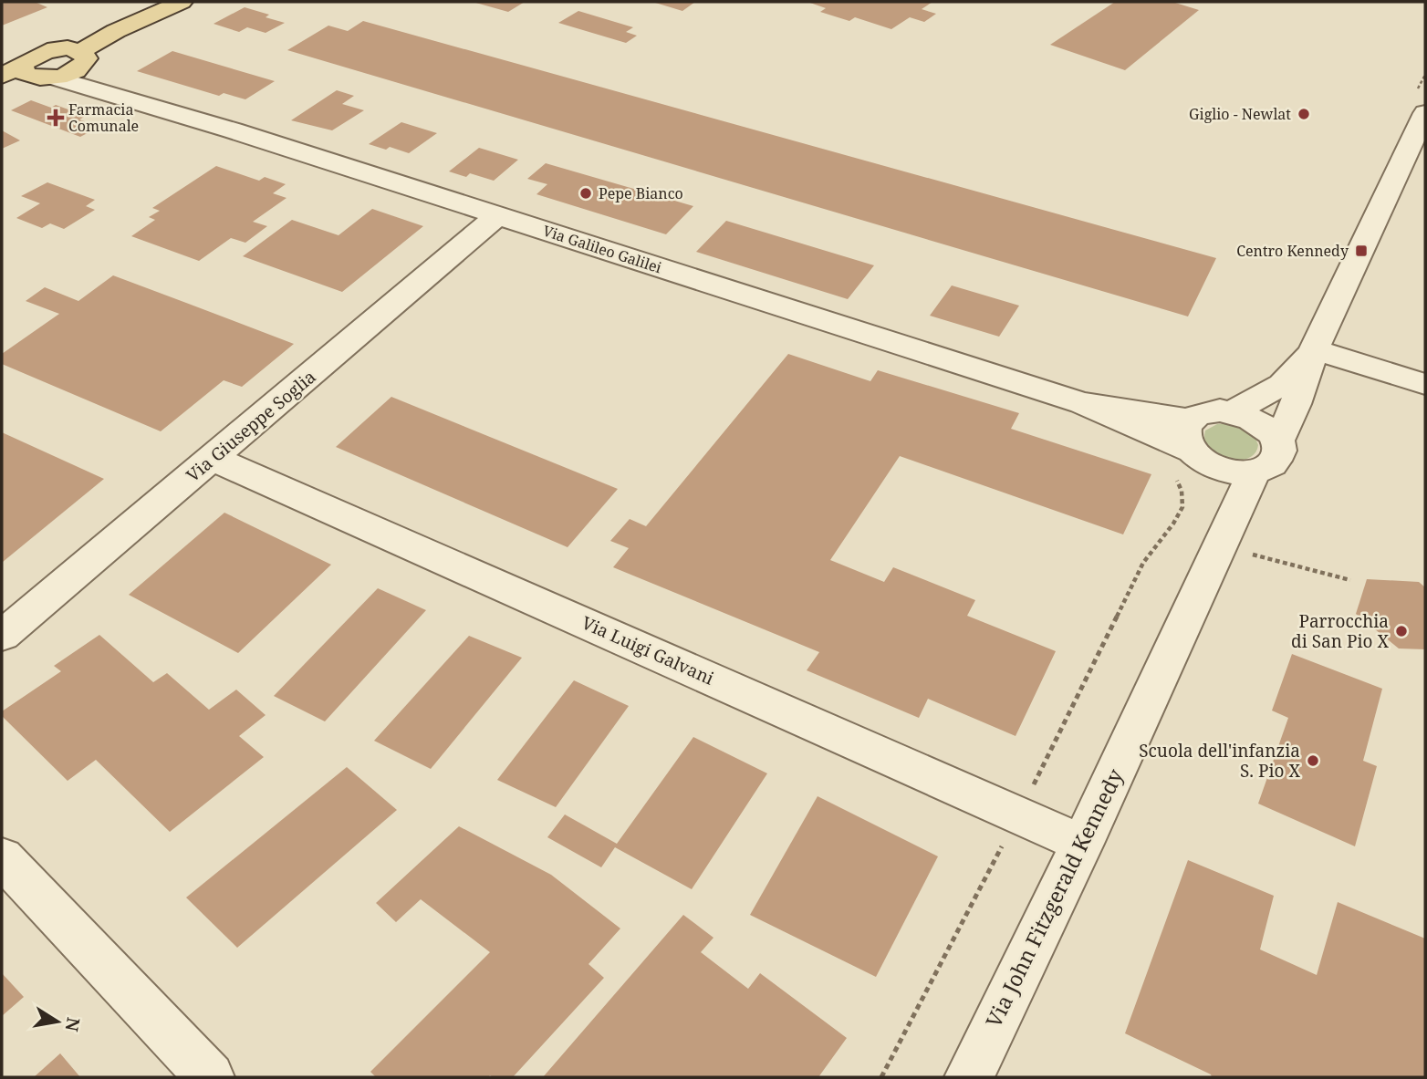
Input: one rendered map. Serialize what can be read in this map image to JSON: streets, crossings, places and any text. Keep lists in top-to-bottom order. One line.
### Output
{"streets":{"street":["Via Galileo Galilei","Via Giuseppe Soglia","Via Luigi Galvani","Via John Fitzgerald Kennedy"]},"crossings":[["Via Galileo Galilei","Via Giuseppe Soglia"],["Via Galileo Galilei","Via John Fitzgerald Kennedy"],["Via Giuseppe Soglia","Via Luigi Galvani"],["Via Luigi Galvani","Via John Fitzgerald Kennedy"]],"places":{"other":["Giglio - Newlat","Pepe Bianco","Parrocchia di San Pio X","Scuola dell'infanzia S. Pio X"],"health":["Farmacia Comunale"],"transit":["Centro Kennedy"]},"north":"right"}
